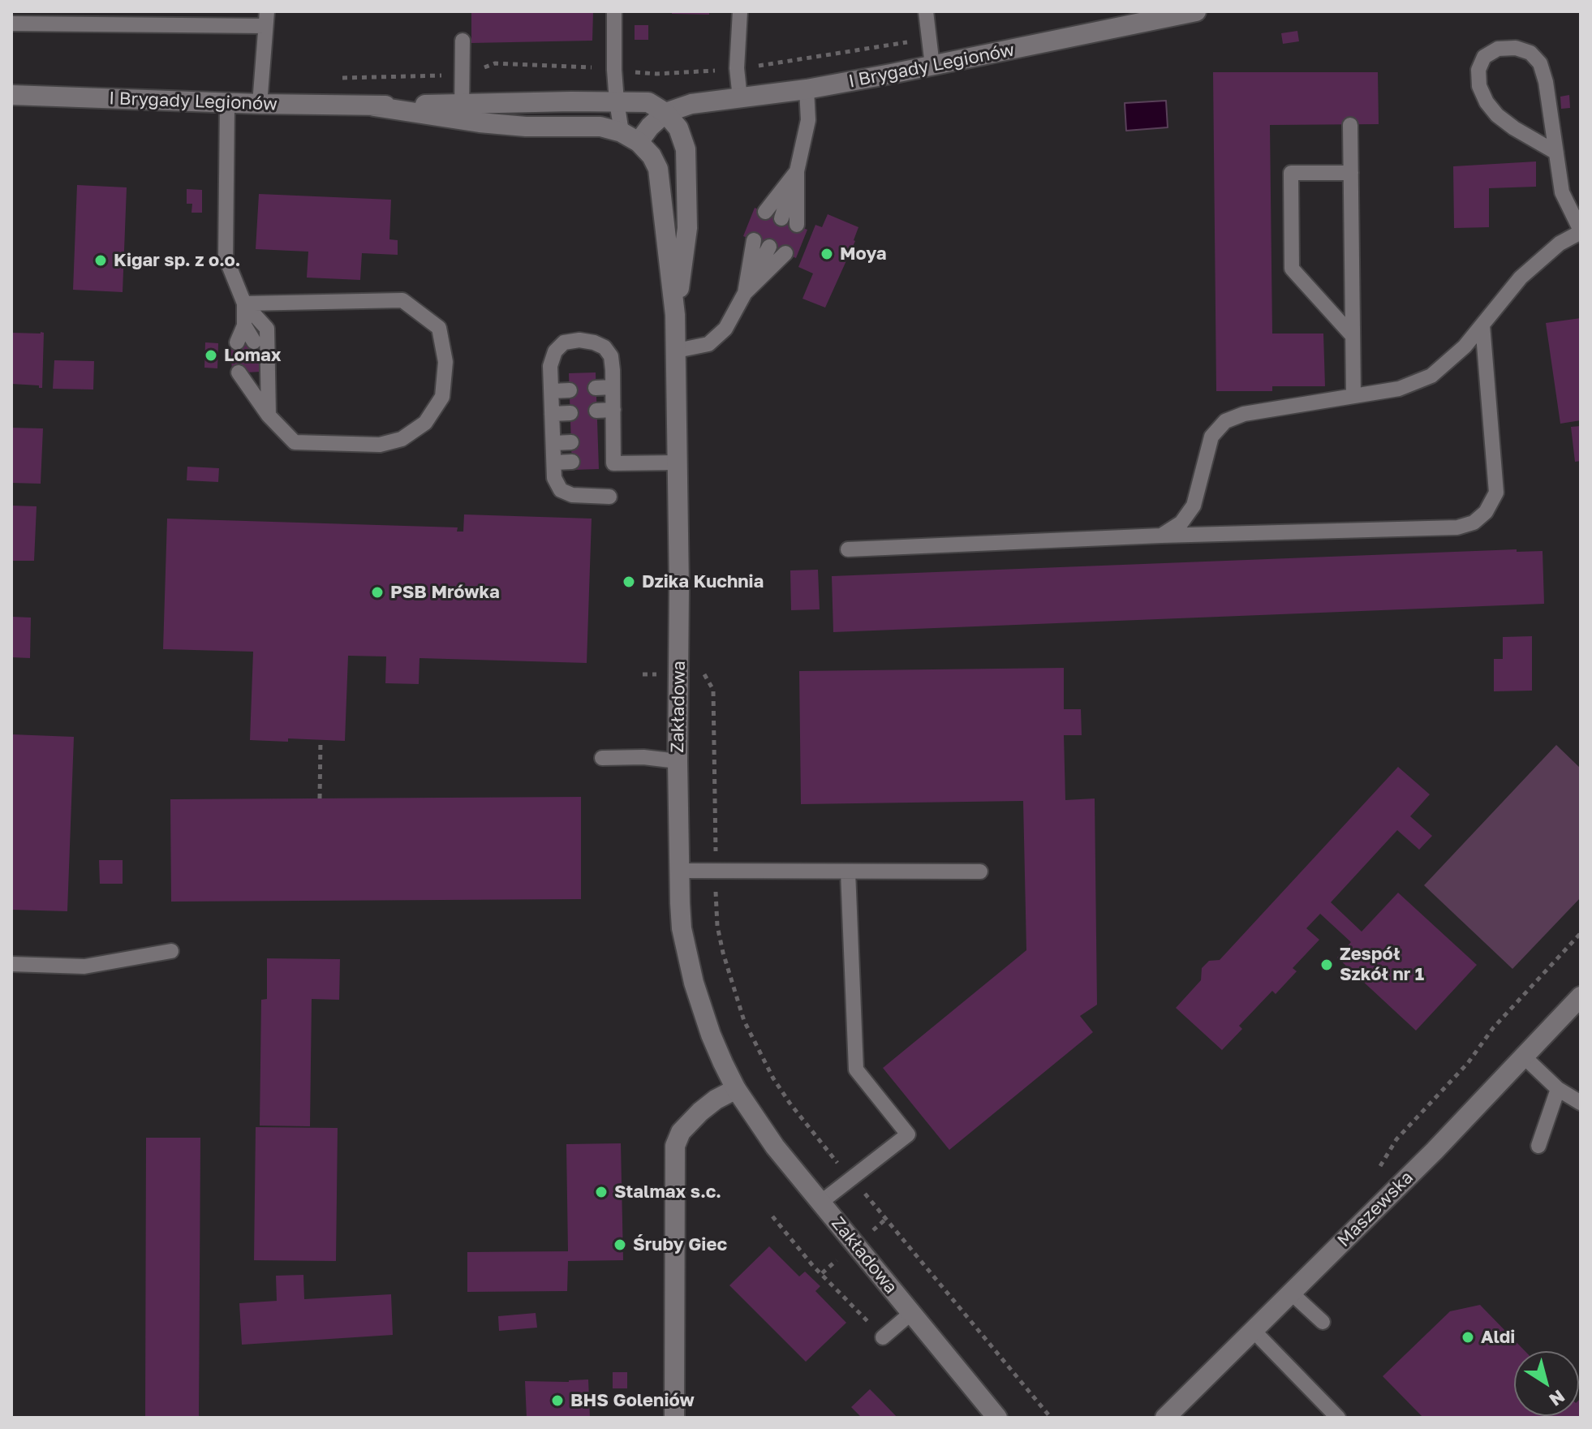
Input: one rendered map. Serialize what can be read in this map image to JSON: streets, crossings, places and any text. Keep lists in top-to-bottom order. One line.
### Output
{"streets":{"street":["I Brygady Legionów","Zakładowa","Maszewska"]},"crossings":[["I Brygady Legionów","Zakładowa"]],"places":["Moya","Kigar sp. z o.o.","Lomax","Dzika Kuchnia","PSB Mrówka","Zespół Szkół nr 1","Stalmax s.c.","Śruby Giec","Aldi","BHS Goleniów"],"north":"bottom right"}
